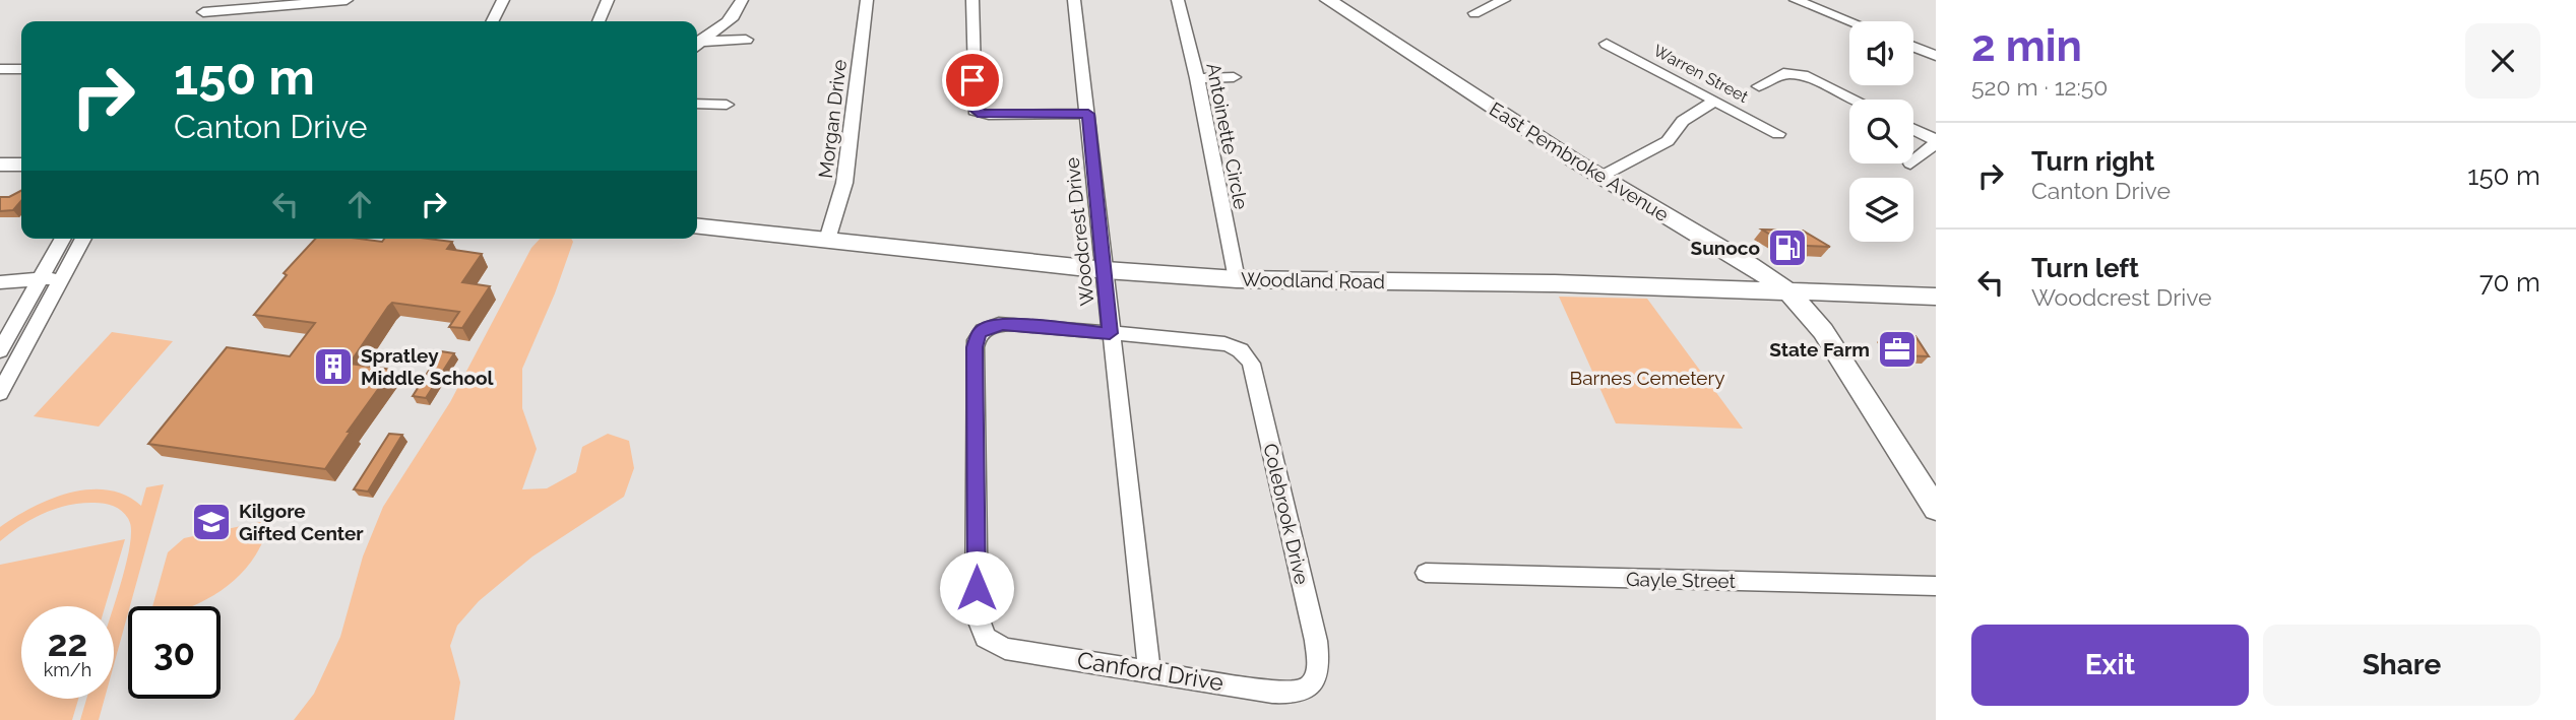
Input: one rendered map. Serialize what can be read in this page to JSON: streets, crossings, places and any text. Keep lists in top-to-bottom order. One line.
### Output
{"streets":{"main road":["East Pembroke Avenue","Woodland Road"],"street":["Warren Street","Morgan Drive","Antoinette Circle","Woodcrest Drive","Colebrook Drive","Gayle Street","Canford Drive"]},"crossings":[["Morgan Drive","Woodland Road"],["Antoinette Circle","Woodland Road"],["East Pembroke Avenue","Woodland Road"],["Woodcrest Drive","Woodland Road"],["Woodcrest Drive","Colebrook Drive"],["Woodcrest Drive","Canford Drive"],["Colebrook Drive","Canford Drive"]],"parks":["Barnes Cemetery"],"places":{"fuel station":["Sunoco"],"office":["State Farm"],"building":["Spratley Middle School"],"school or university":["Kilgore Gifted Center"]},"page":{"heading":["2 min","520 m · 12:50"],"turn":["150 m","Canton Drive"],"list":[{"name":"Turn right","note":"Canton Drive","value":"150 m"},{"name":"Turn left","note":"Woodcrest Drive","value":"70 m"}],"speed":"22 km/h","limit":"30","buttons":["Exit","Share"]}}
